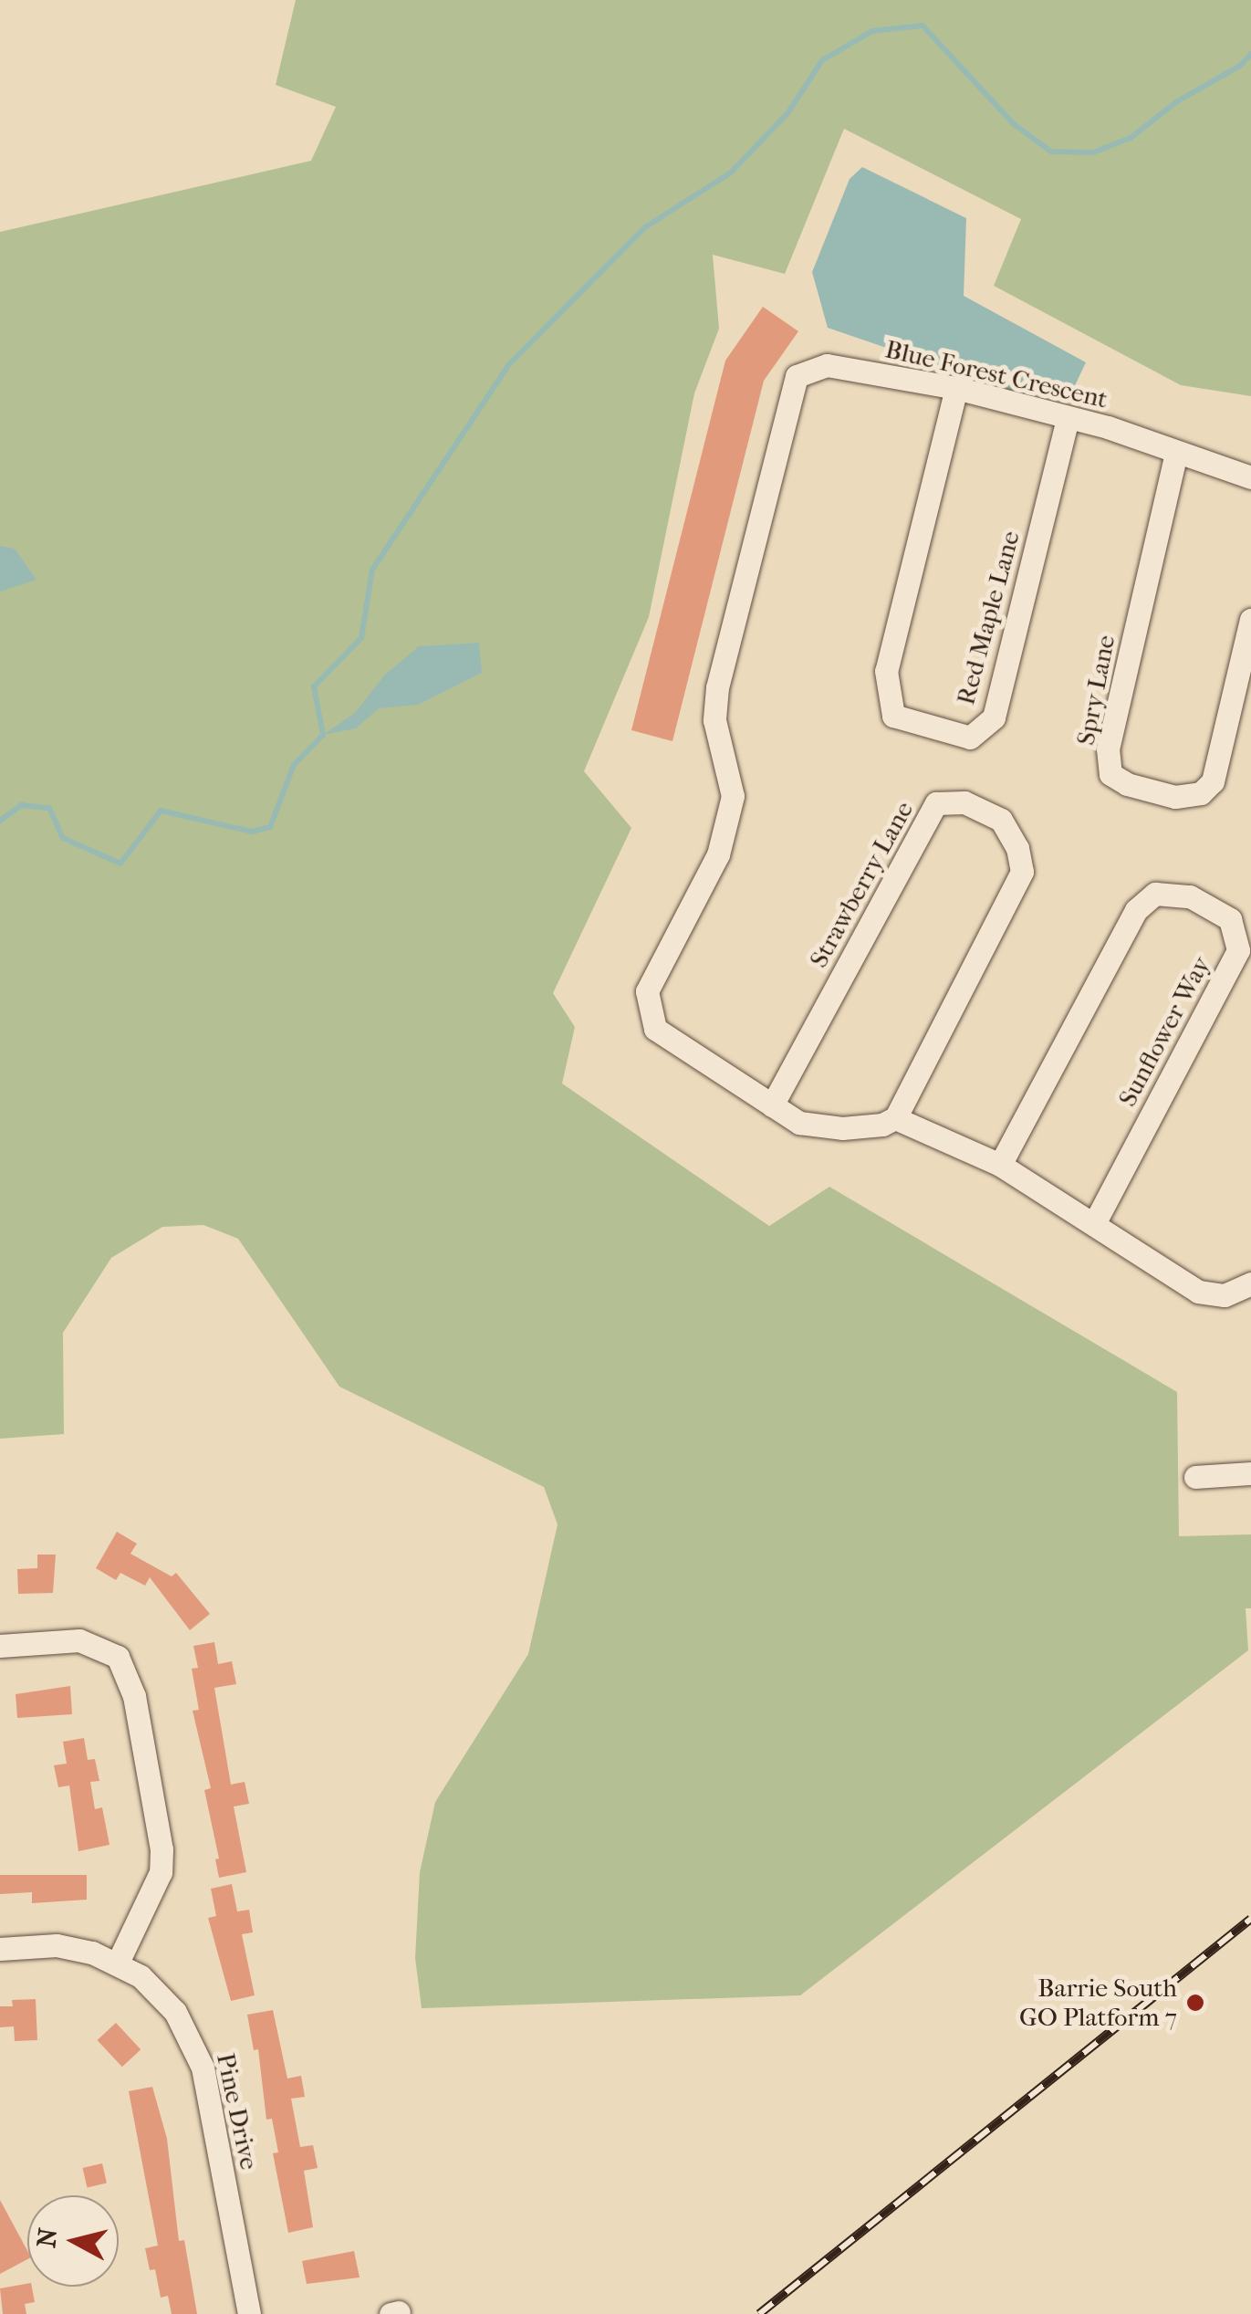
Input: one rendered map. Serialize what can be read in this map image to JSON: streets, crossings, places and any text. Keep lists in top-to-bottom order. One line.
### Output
{"streets":{"street":["Blue Forest Crescent","Red Maple Lane","Spry Lane","Strawberry Lane","Sunflower Way","Pine Drive"]},"crossings":[["Blue Forest Crescent","Red Maple Lane"],["Blue Forest Crescent","Spry Lane"],["Blue Forest Crescent","Strawberry Lane"]],"places":["Barrie South GO Platform 7"],"north":"left"}
